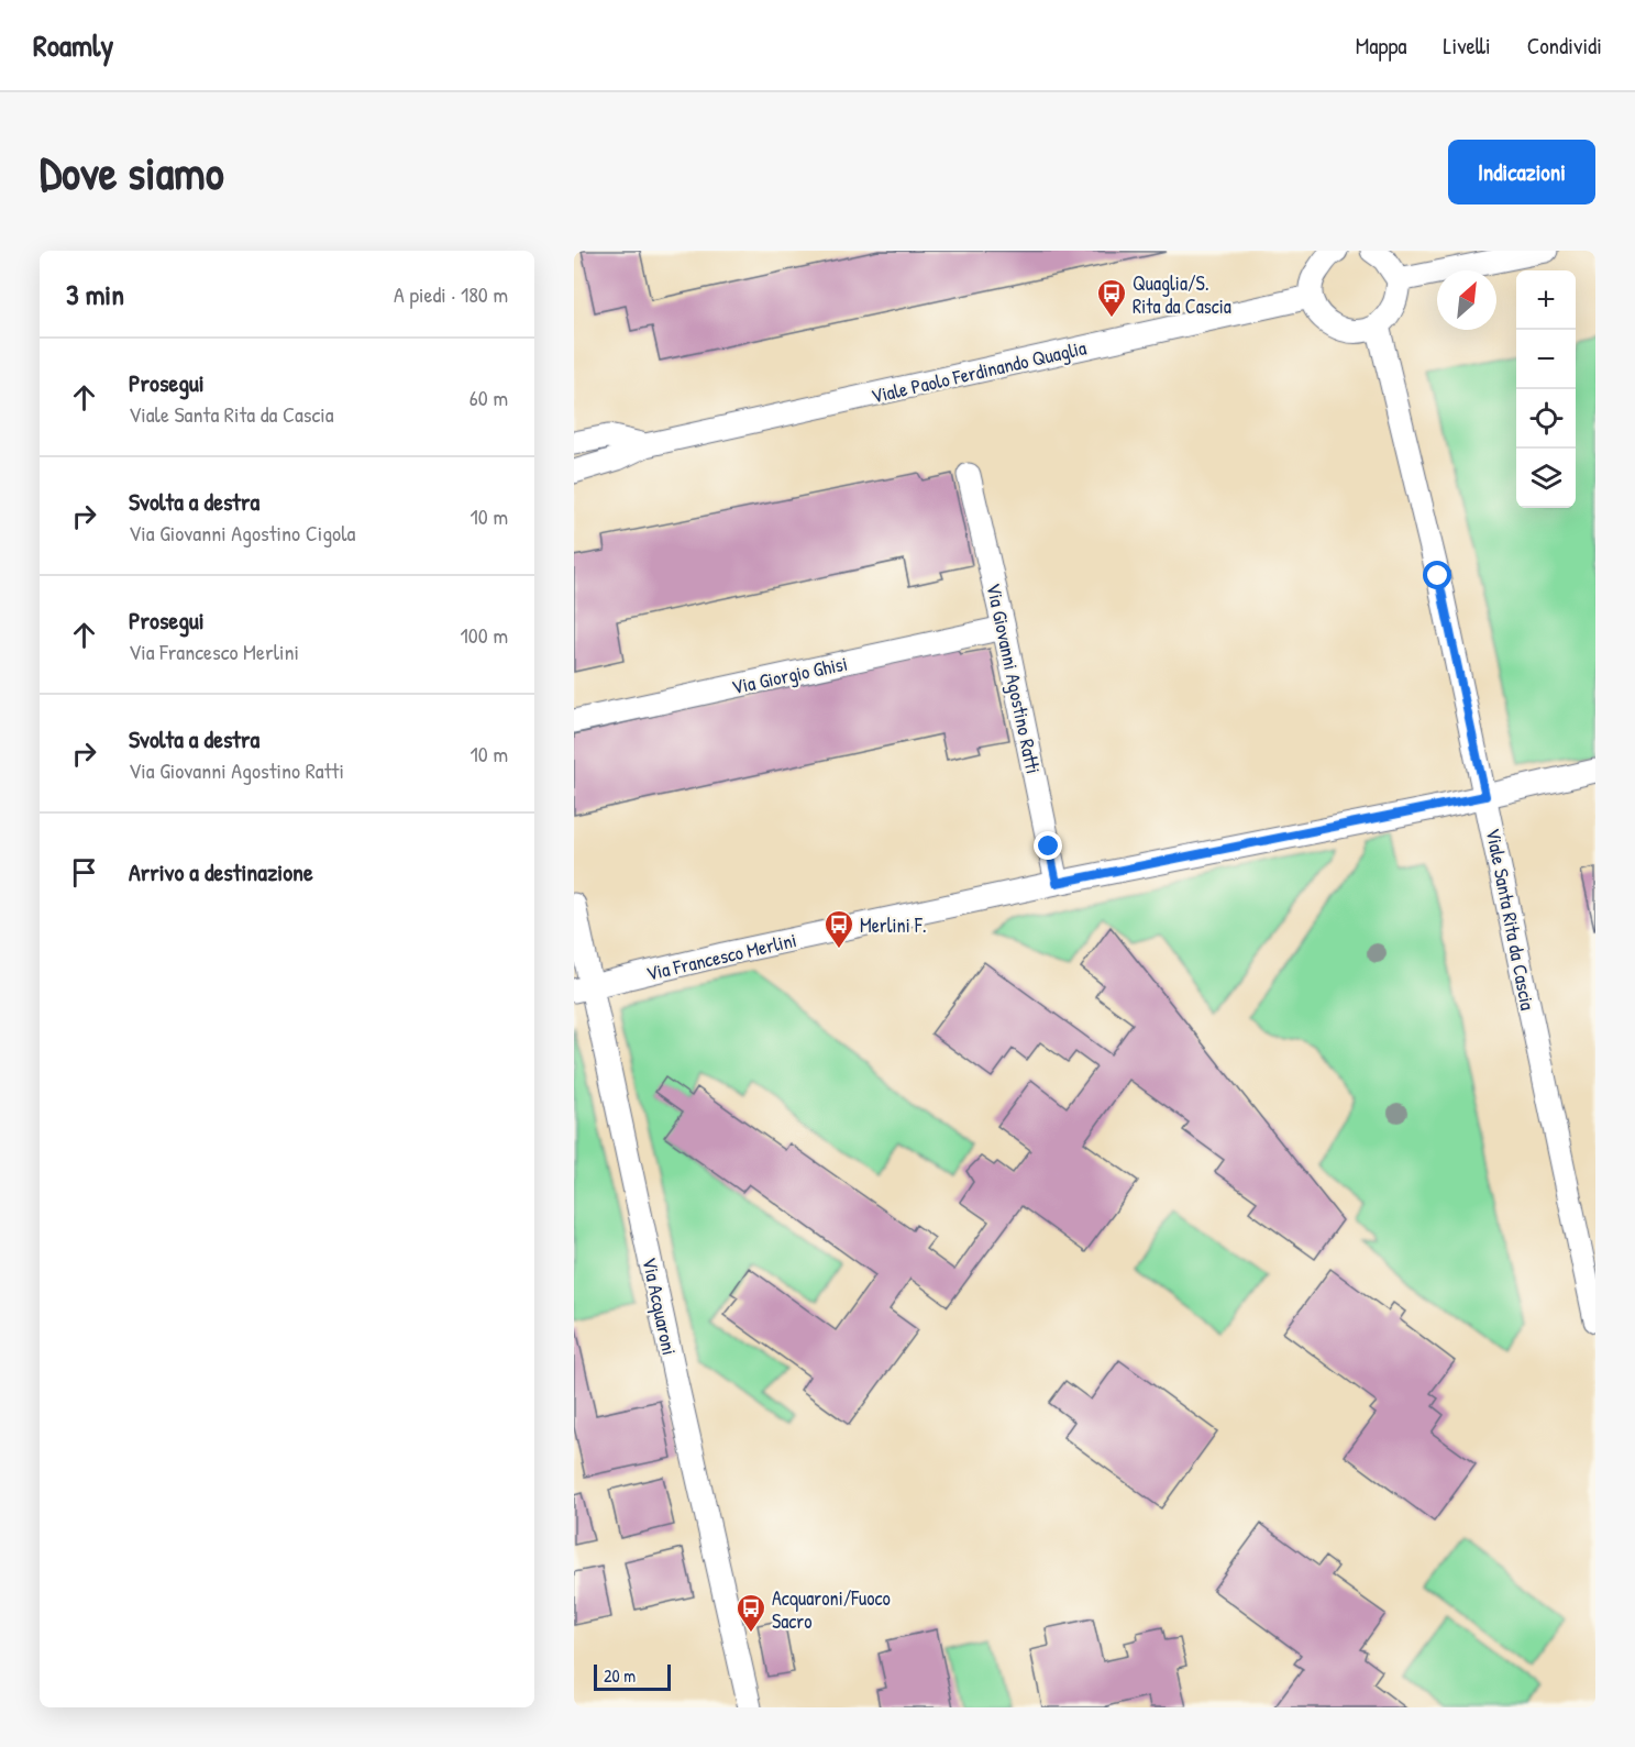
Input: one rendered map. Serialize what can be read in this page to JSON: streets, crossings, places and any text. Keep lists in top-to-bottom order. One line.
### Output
{"streets":{"street":["Viale Paolo Ferdinando Quaglia","Via Giorgio Ghisi","Via Giovanni Agostino Ratti","Viale Santa Rita da Cascia","Via Francesco Merlini","Via Acquaroni"]},"crossings":[["Via Giorgio Ghisi","Via Giovanni Agostino Ratti"],["Via Giovanni Agostino Ratti","Via Francesco Merlini"],["Viale Santa Rita da Cascia","Via Francesco Merlini"],["Via Francesco Merlini","Via Acquaroni"]],"places":{"bus stop":["Quaglia/S. Rita da Cascia","Merlini F.","Acquaroni/Fuoco Sacro"]},"scale_bar":"20 m","north":"top right","page":{"header":"Roamly","nav":["Mappa","Livelli","Condividi"],"buttons":"Indicazioni","title":"Dove siamo","heading":["3 min","A piedi · 180 m"],"map_buttons":["+","−"],"list":[["Prosegui","Viale Santa Rita da Cascia","60 m"],["Svolta a destra","Via Giovanni Agostino Cigola","10 m"],["Prosegui","Via Francesco Merlini","100 m"],["Svolta a destra","Via Giovanni Agostino Ratti","10 m"],"Arrivo a destinazione"],"scale":"20 m"}}
